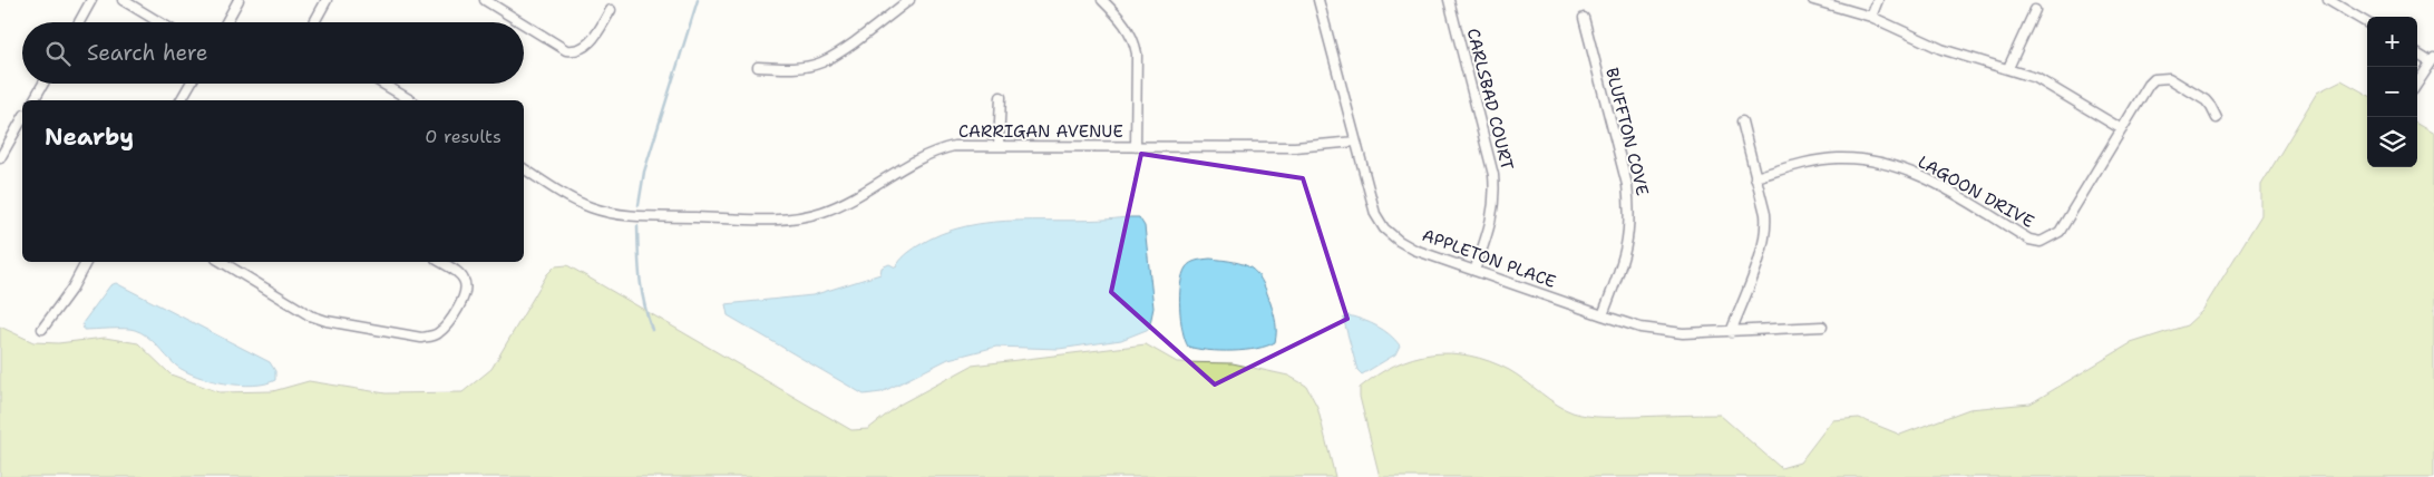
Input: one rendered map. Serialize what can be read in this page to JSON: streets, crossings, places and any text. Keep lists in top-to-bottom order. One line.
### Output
{"streets":{"street":["CARLSBAD COURT","CARRIGAN AVENUE","BLUFFTON COVE","LAGOON DRIVE","APPLETON PLACE"]},"crossings":[["CARLSBAD COURT","APPLETON PLACE"],["CARRIGAN AVENUE","APPLETON PLACE"],["BLUFFTON COVE","APPLETON PLACE"]],"page":{"map_buttons":["+","−"],"search":"Search here","heading":["Nearby","0 results"]}}
